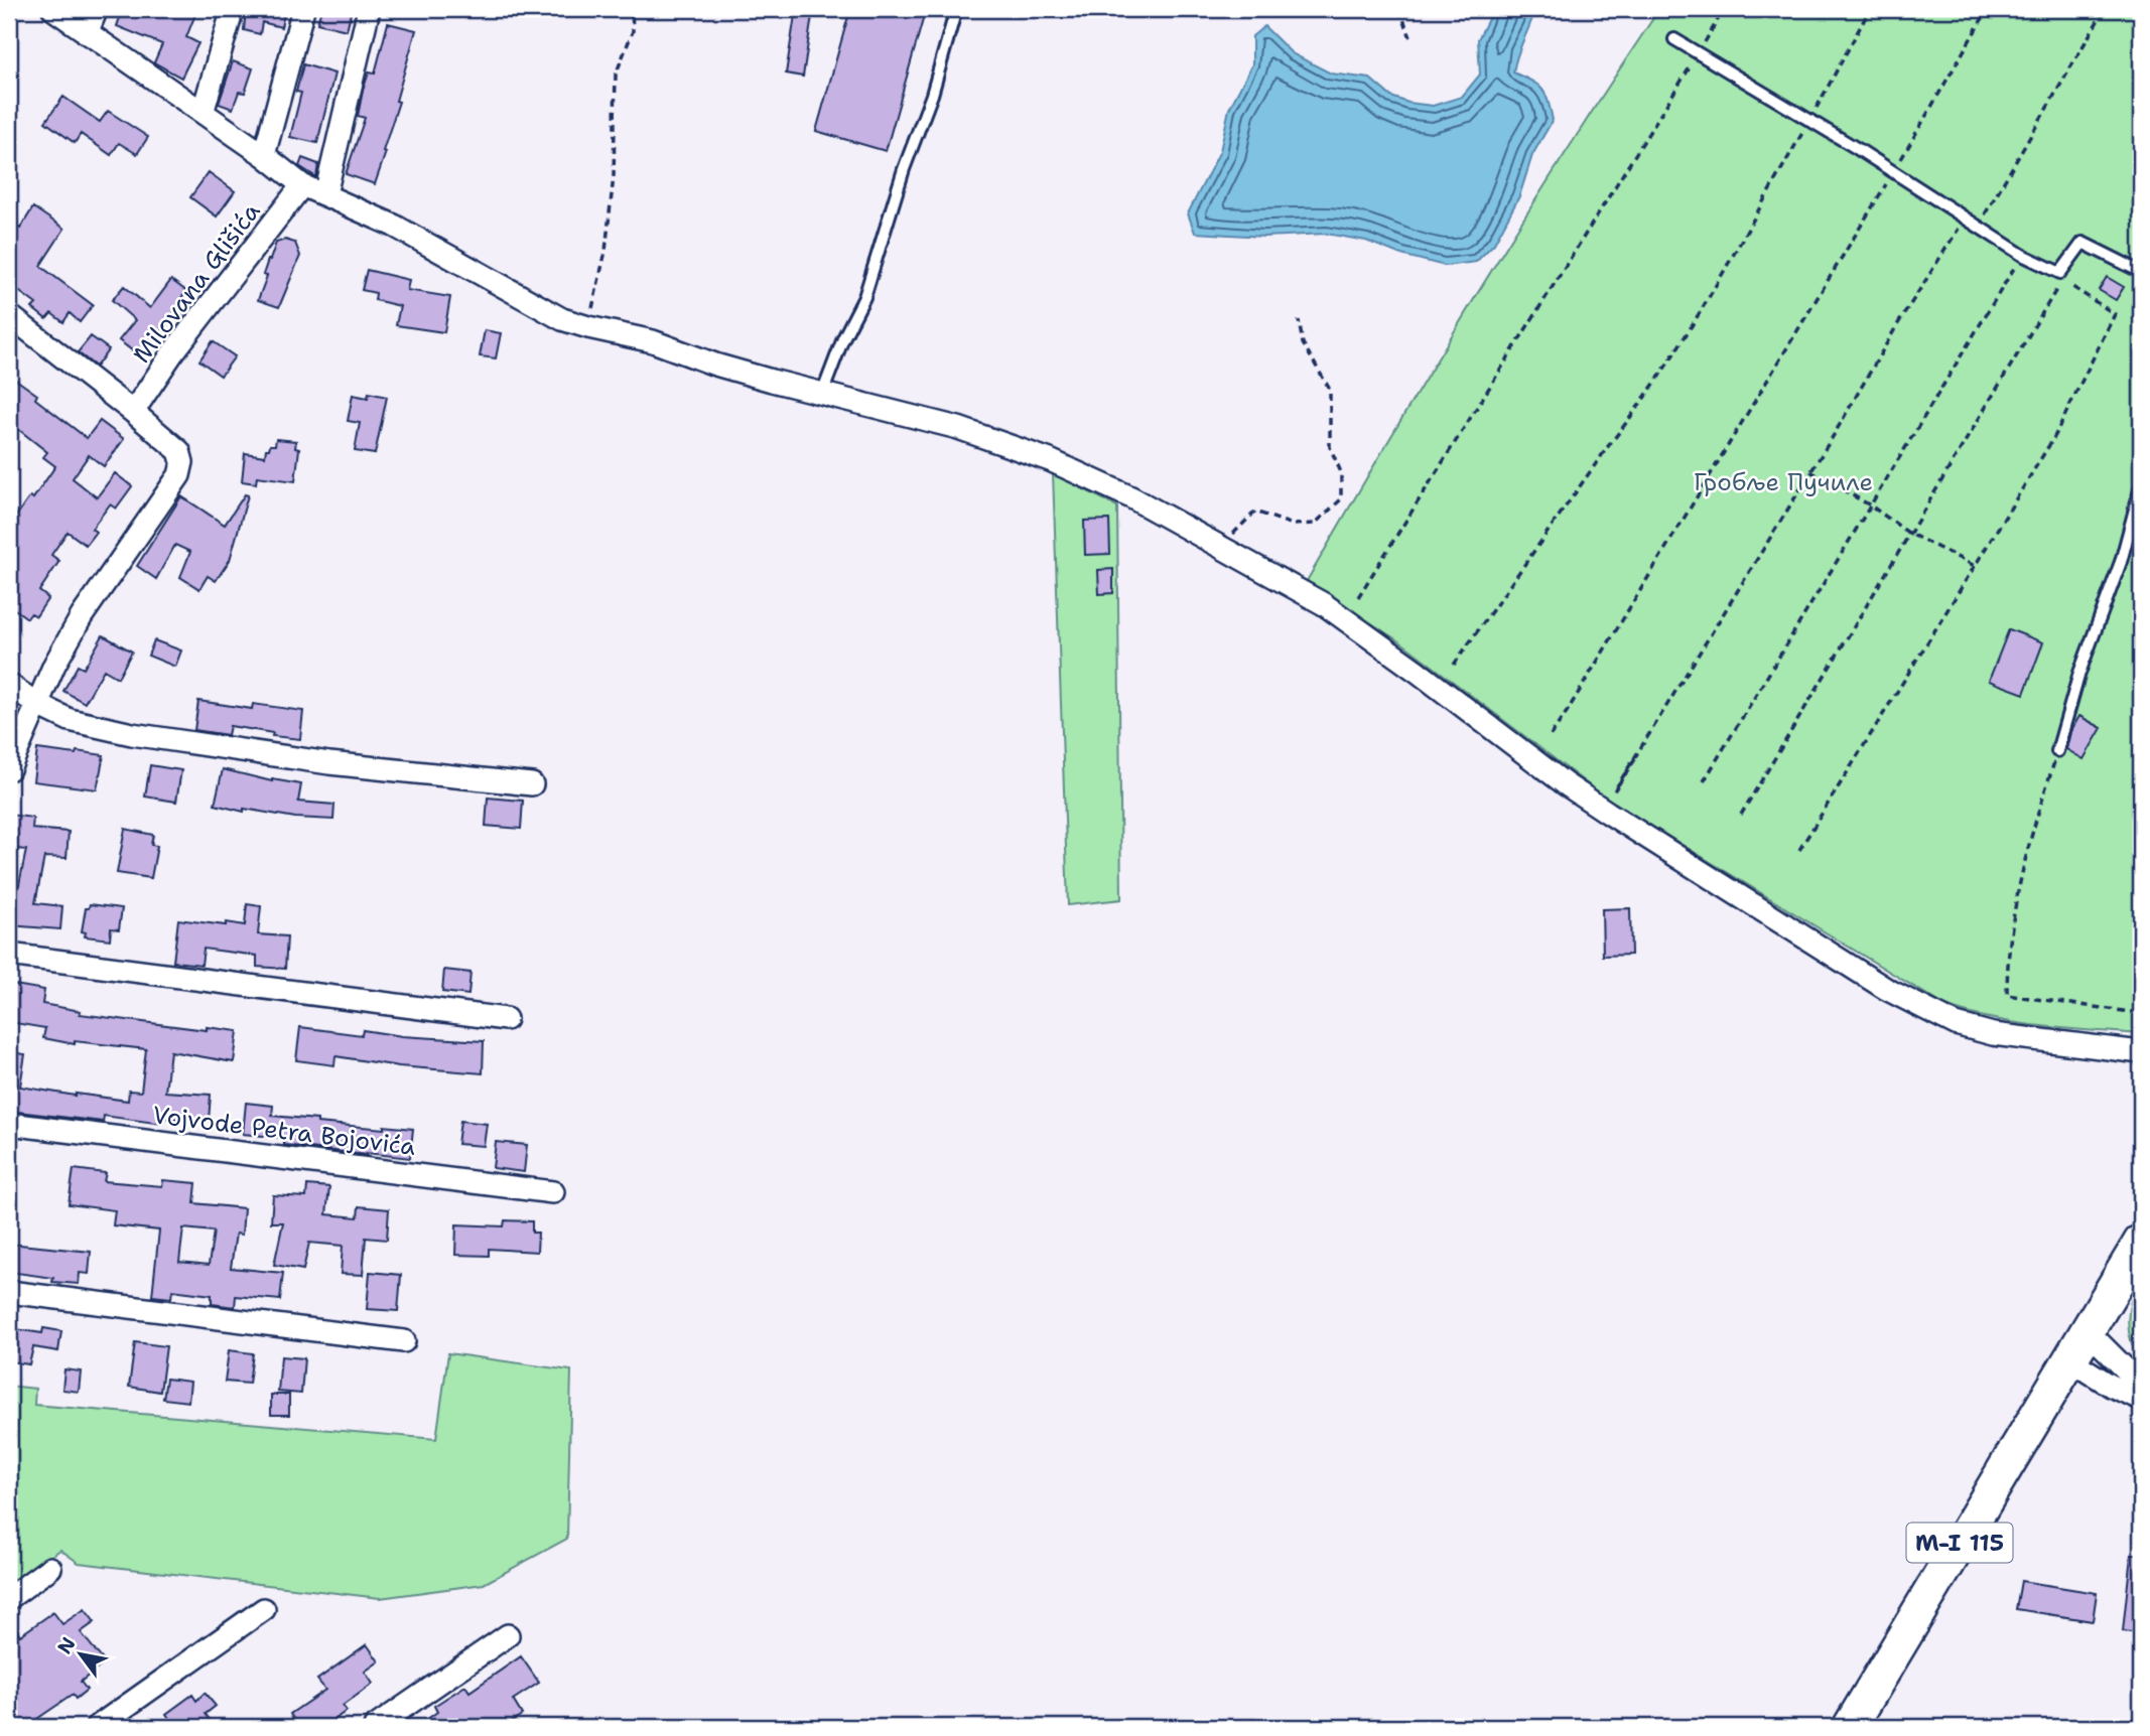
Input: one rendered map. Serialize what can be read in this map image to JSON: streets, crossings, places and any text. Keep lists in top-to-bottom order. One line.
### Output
{"streets":{"main road":["M-I 115"],"street":["Milovana Glišića","Vojvode Petra Bojovića"]},"parks":["Гробље Пучиле"],"north":"top left"}
